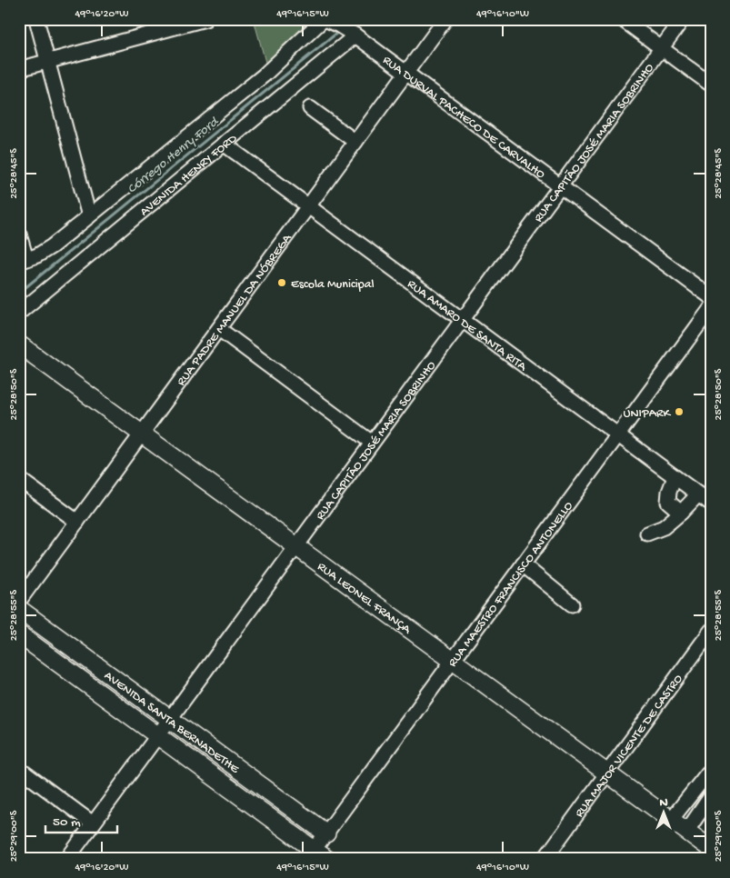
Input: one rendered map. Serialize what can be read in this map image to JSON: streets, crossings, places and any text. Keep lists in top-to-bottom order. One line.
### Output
{"streets":{"main road":["RUA LEONEL FRANÇA","AVENIDA SANTA BERNADETHE"],"street":["RUA DURVAL PACHECO DE CARVALHO","RUA CAPITÃO JOSÉ MARIA SOBRINHO","AVENIDA HENRY FORD","RUA PADRE MANUEL DA NÓBREGA","RUA AMARO DE SANTA RITA","RUA MAESTRO FRANCISCO ANTONELLO","RUA MAJOR VICENTE DE CASTRO"]},"crossings":[["RUA DURVAL PACHECO DE CARVALHO","RUA CAPITÃO JOSÉ MARIA SOBRINHO"],["RUA DURVAL PACHECO DE CARVALHO","AVENIDA HENRY FORD"],["RUA DURVAL PACHECO DE CARVALHO","RUA PADRE MANUEL DA NÓBREGA"],["RUA CAPITÃO JOSÉ MARIA SOBRINHO","RUA AMARO DE SANTA RITA"],["RUA CAPITÃO JOSÉ MARIA SOBRINHO","RUA LEONEL FRANÇA"],["RUA CAPITÃO JOSÉ MARIA SOBRINHO","AVENIDA SANTA BERNADETHE"],["AVENIDA HENRY FORD","RUA AMARO DE SANTA RITA"],["RUA PADRE MANUEL DA NÓBREGA","RUA AMARO DE SANTA RITA"],["RUA PADRE MANUEL DA NÓBREGA","RUA LEONEL FRANÇA"],["RUA AMARO DE SANTA RITA","RUA MAESTRO FRANCISCO ANTONELLO"],["RUA MAESTRO FRANCISCO ANTONELLO","RUA LEONEL FRANÇA"],["RUA MAESTRO FRANCISCO ANTONELLO","AVENIDA SANTA BERNADETHE"],["RUA LEONEL FRANÇA","RUA MAJOR VICENTE DE CASTRO"]],"water":["Córrego Henry Ford"],"places":["Escola Municipal","UNIPARK"],"scale_bar":"50 m","north":"top","coordinates":["49°16'20\"W","49°16'15\"W","49°16'10\"W","25°28'45\"S","25°28'50\"S","25°28'55\"S","25°29'00\"S"]}
